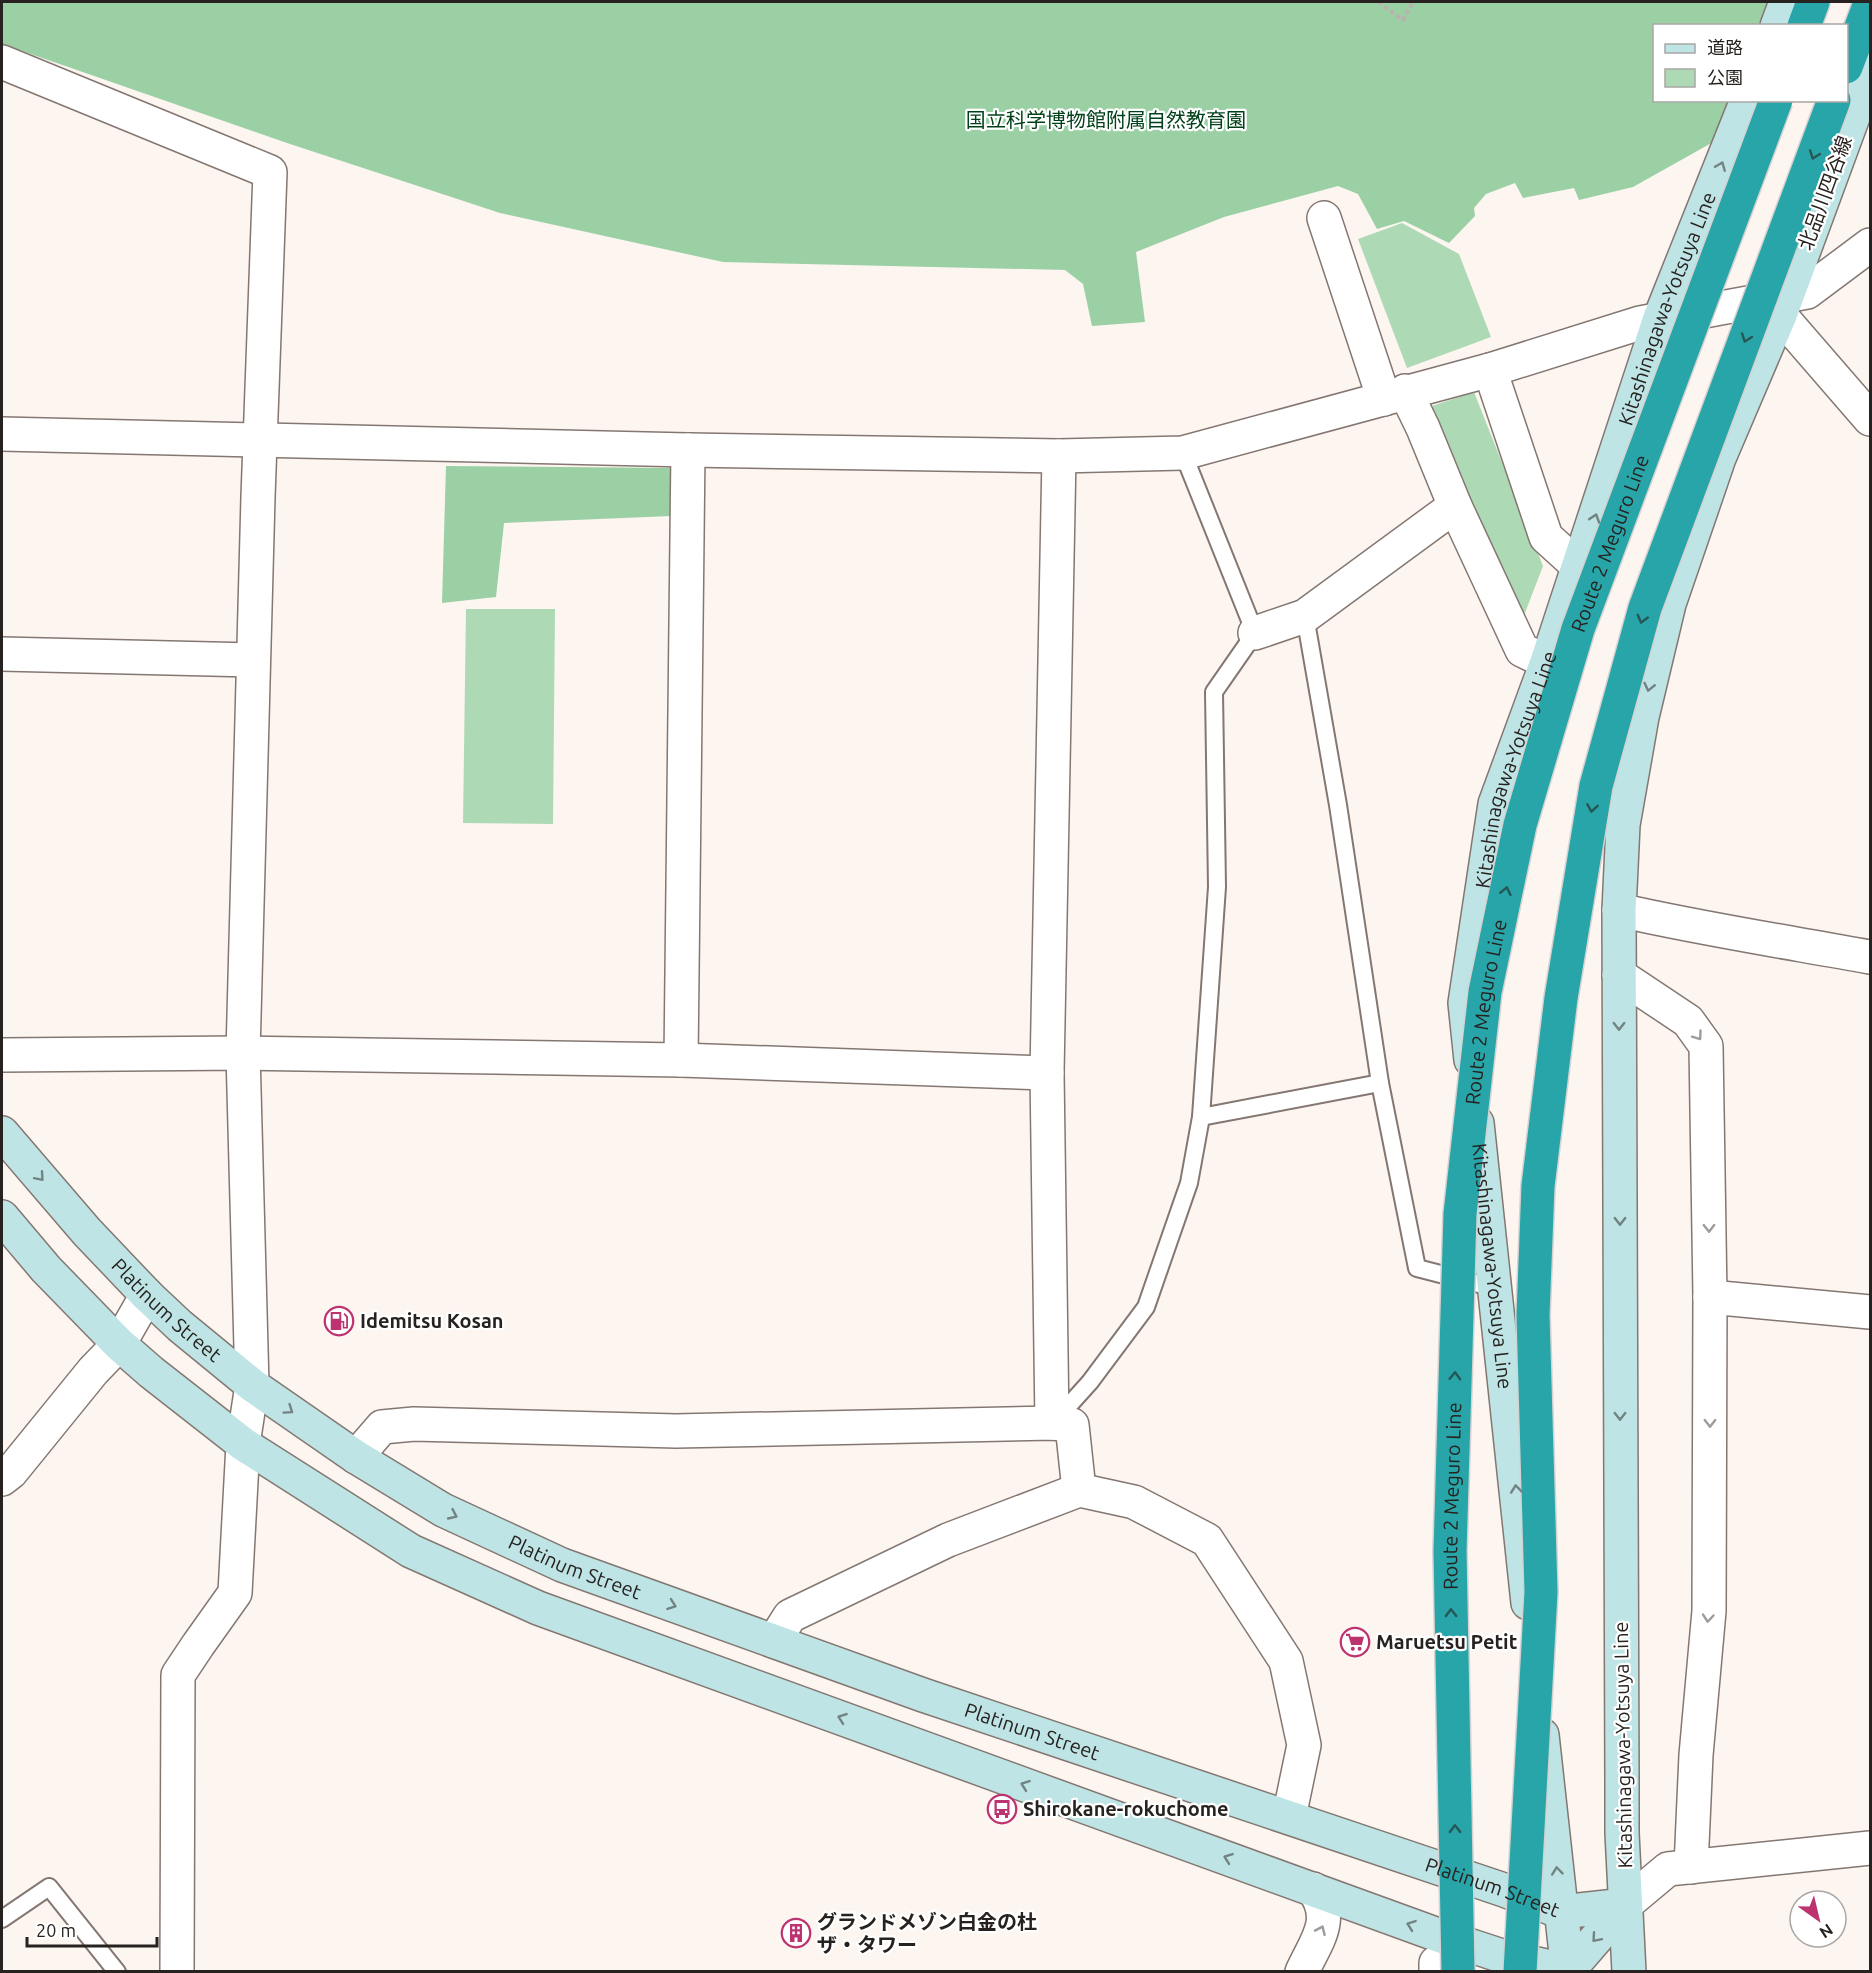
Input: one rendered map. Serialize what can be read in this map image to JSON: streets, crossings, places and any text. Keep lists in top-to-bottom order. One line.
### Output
{"streets":{"highway":["Route 2 Meguro Line"],"main road":["北品川四谷線","Kitashinagawa-Yotsuya Line","Platinum Street"]},"crossings":[["北品川四谷線","Kitashinagawa-Yotsuya Line"],["Kitashinagawa-Yotsuya Line","Platinum Street"]],"parks":["国立科学博物館附属自然教育園"],"places":{"fuel station":["Idemitsu Kosan"],"supermarket":["Maruetsu Petit"],"bus stop":["Shirokane-rokuchome"],"building":["グランドメゾン白金の杜 ザ・タワー"]},"legend":["道路","公園"],"scale_bar":"20 m","north":"bottom right"}
